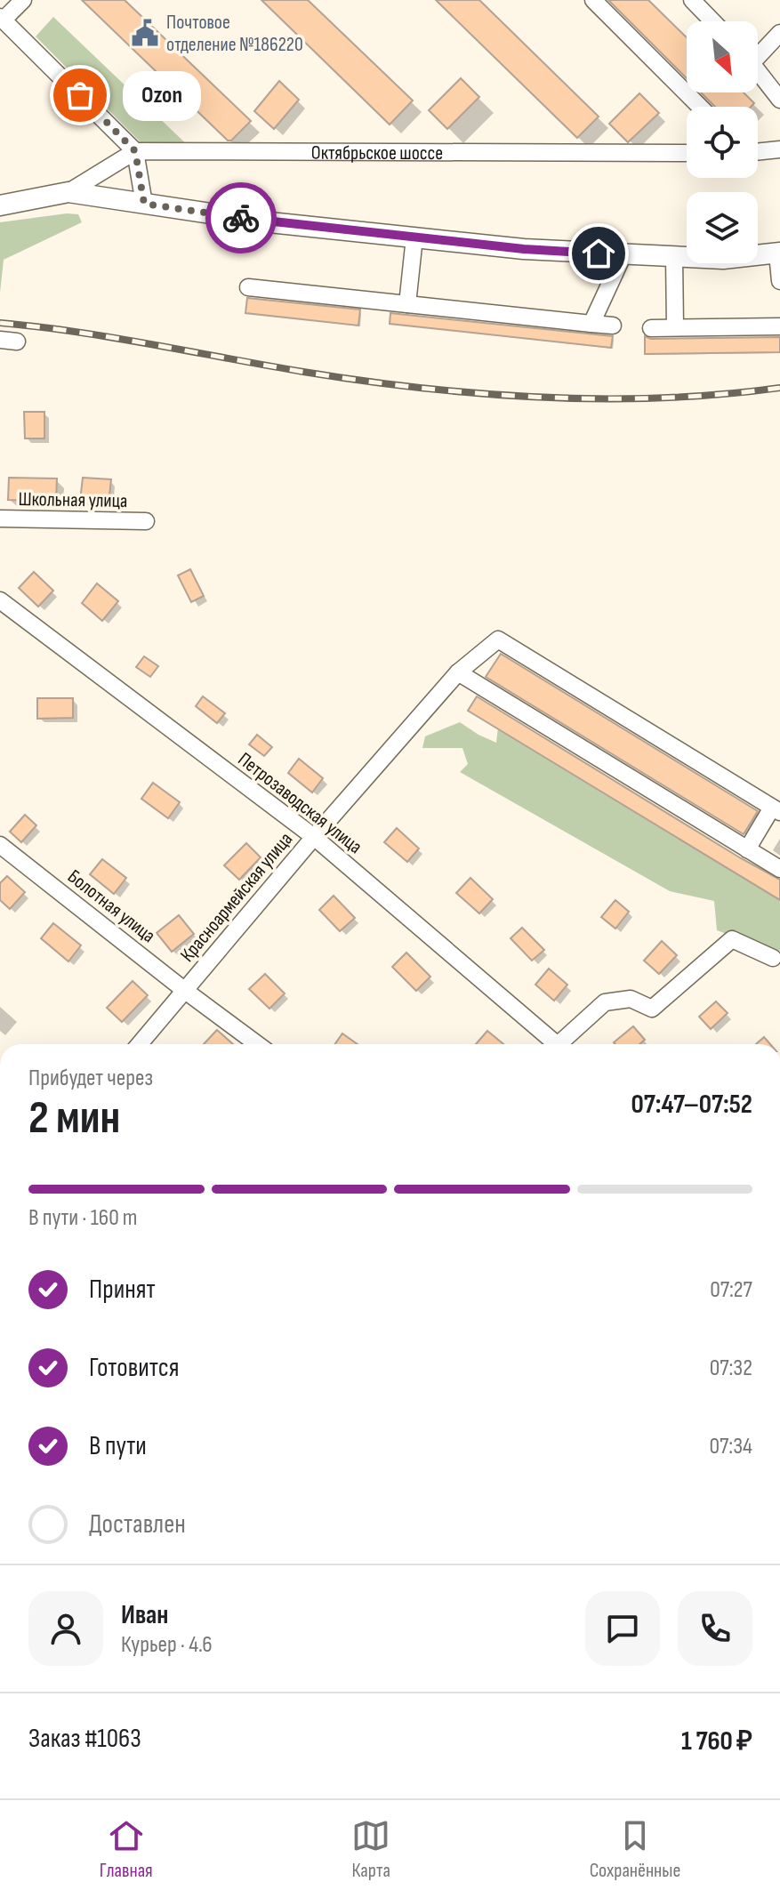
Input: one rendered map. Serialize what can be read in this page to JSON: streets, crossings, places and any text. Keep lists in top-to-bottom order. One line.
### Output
{"streets":{"street":["Октябрьское шоссе","Школьная улица","Петрозаводская улица","Красноармейская улица","Болотная улица"]},"crossings":[["Петрозаводская улица","Красноармейская улица"],["Красноармейская улица","Болотная улица"]],"places":{"public building":["Почтовое отделение №186220"],"other":["Ozon"]},"north":"bottom right","page":{"bubble":"Ozon","heading":["2 мин","Прибудет через","07:47–07:52"],"panel":["Иван","Курьер · 4.6","Заказ #1063","1 760 ₽"],"bar":"В пути · 160 m","list":[["Принят","07:27"],["Готовится","07:32"],["В пути","07:34"],"Доставлен"],"tabs":["Главная","Карта","Сохранённые"]}}
